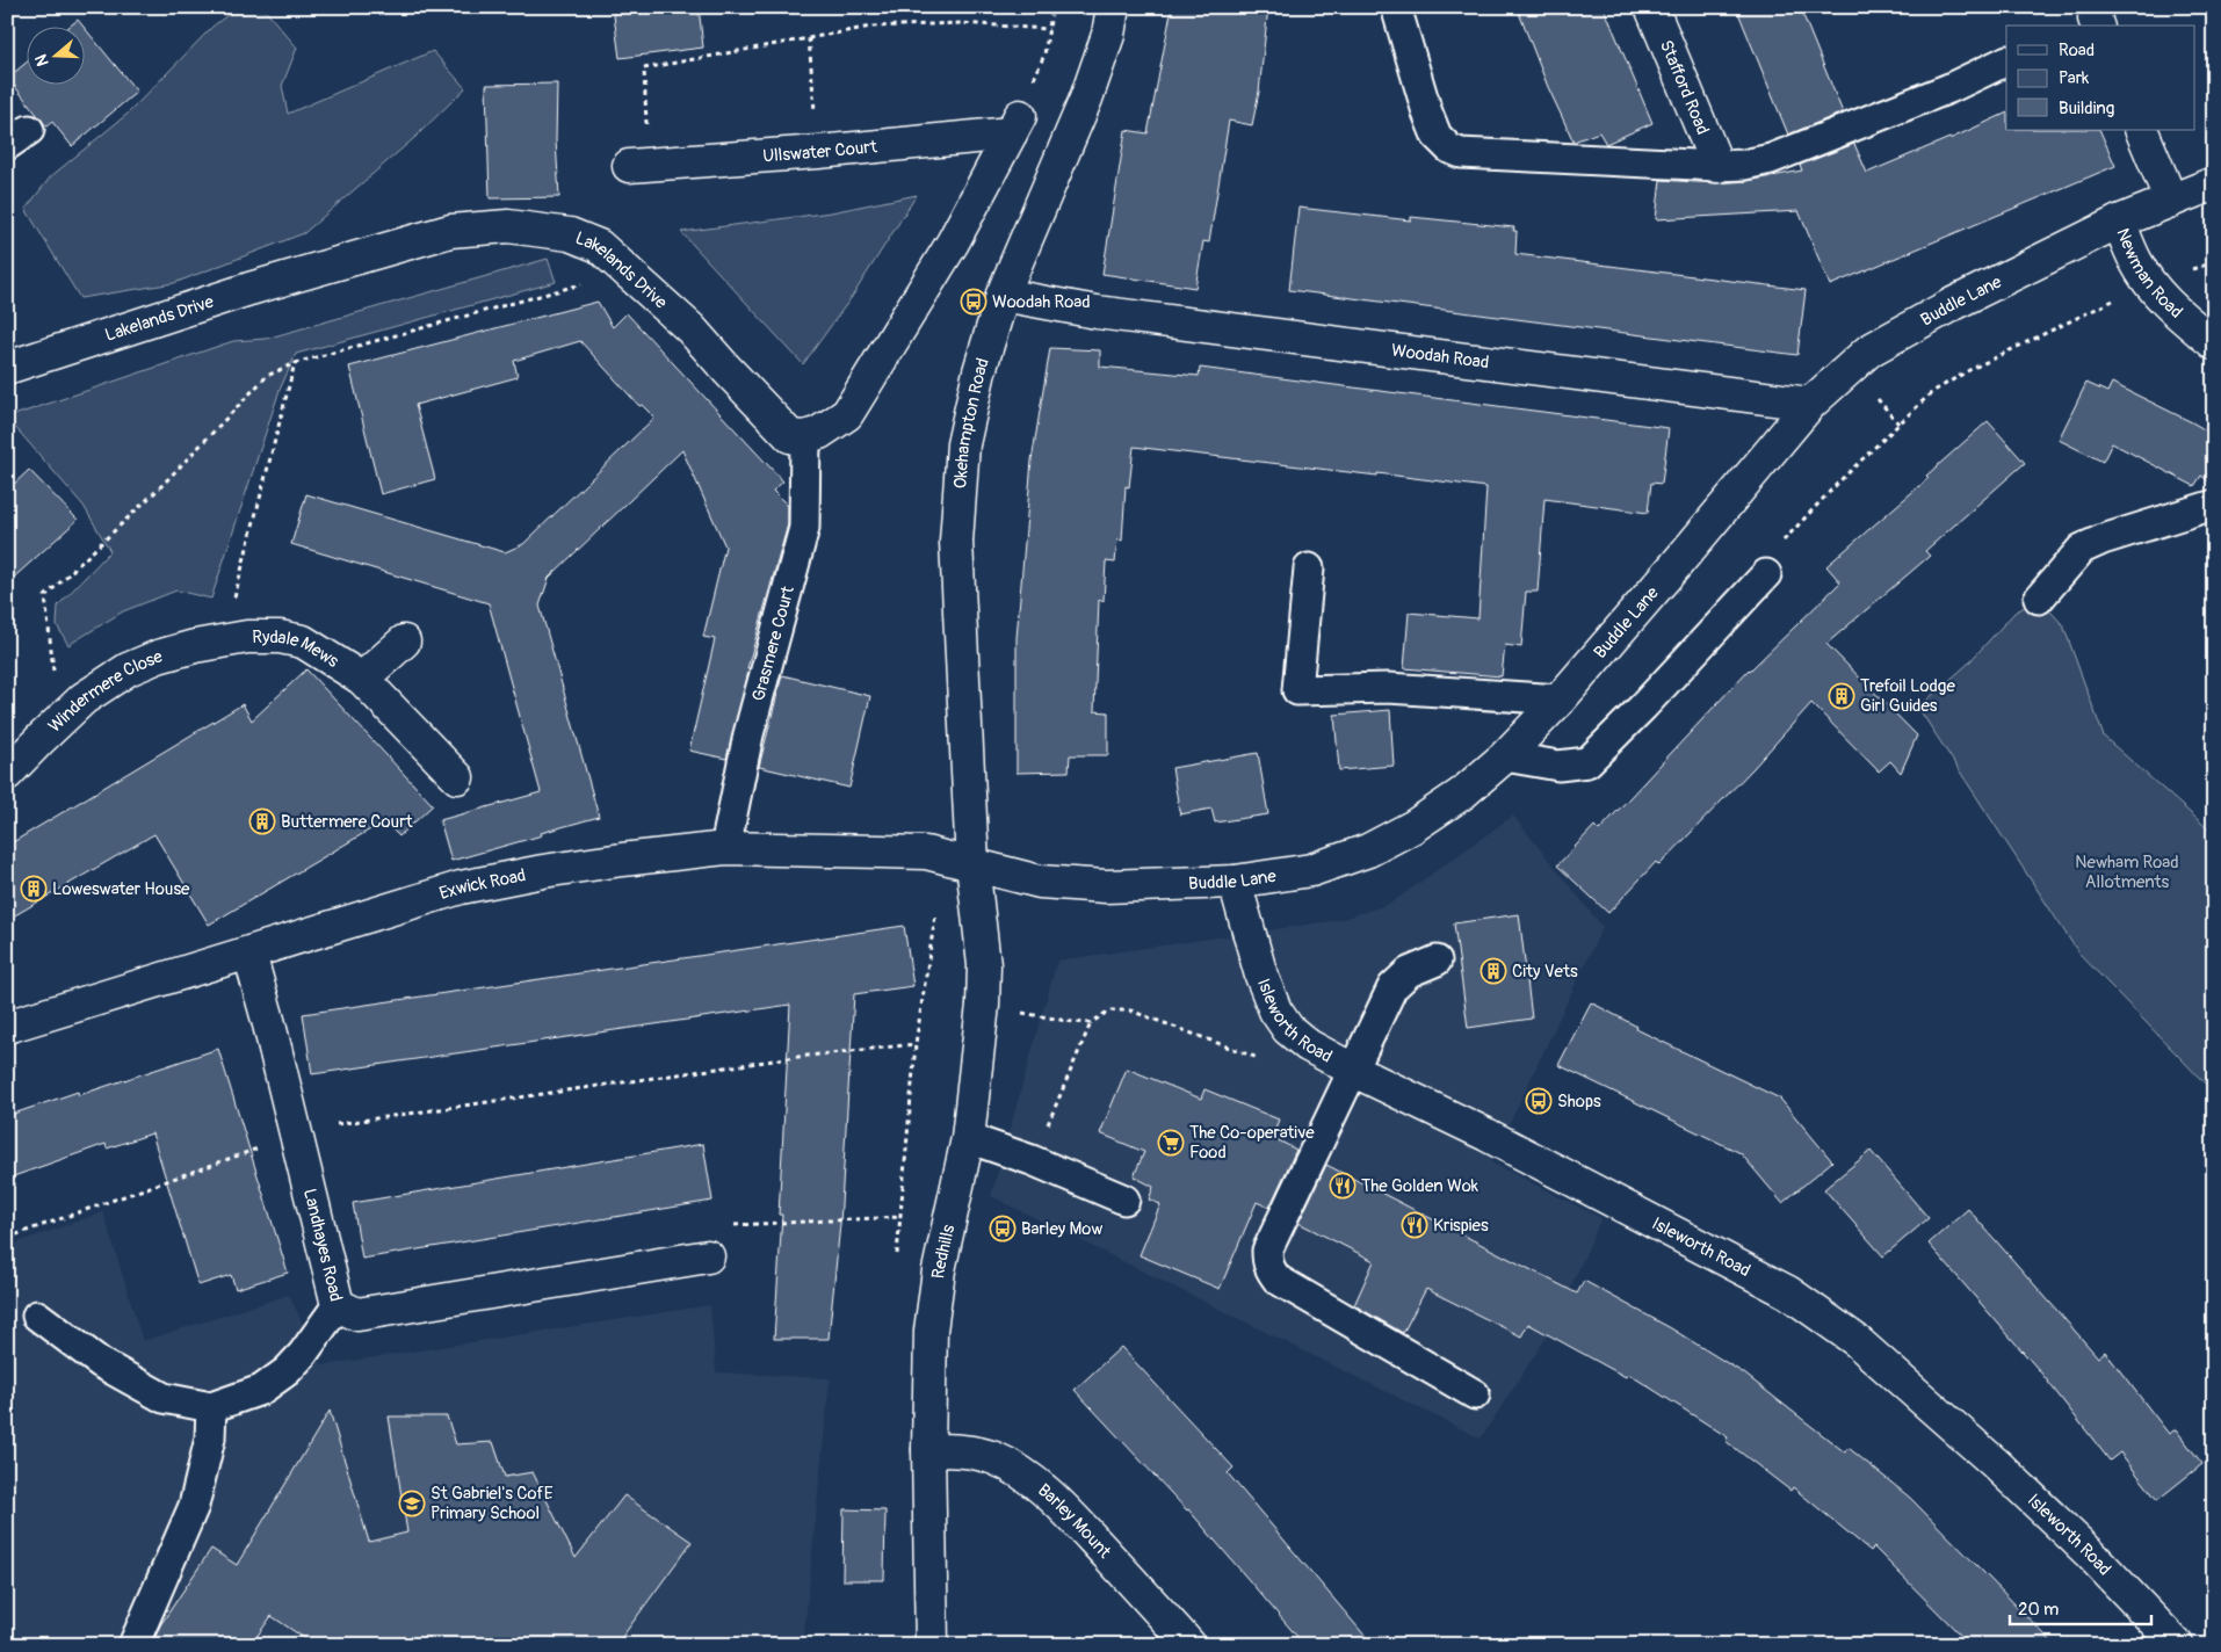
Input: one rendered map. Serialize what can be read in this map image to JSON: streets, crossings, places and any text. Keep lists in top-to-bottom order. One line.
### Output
{"streets":{"street":["Stafford Road","Ullswater Court","Newman Road","Lakelands Drive","Buddle Lane","Woodah Road","Okehampton Road","Rydale Mews","Windermere Close","Exwick Road","Isleworth Road","Landhayes Road","Redhills","Barley Mount"],"lane":["Grasmere Court"]},"crossings":[["Newman Road","Buddle Lane"],["Lakelands Drive","Grasmere Court"],["Buddle Lane","Woodah Road"],["Buddle Lane","Okehampton Road"],["Buddle Lane","Exwick Road"],["Buddle Lane","Isleworth Road"],["Buddle Lane","Redhills"],["Woodah Road","Okehampton Road"],["Okehampton Road","Exwick Road"],["Okehampton Road","Redhills"],["Grasmere Court","Exwick Road"],["Rydale Mews","Windermere Close"],["Exwick Road","Landhayes Road"],["Exwick Road","Redhills"],["Redhills","Barley Mount"]],"parks":["Newham Road Allotments"],"places":{"bus stop":["Woodah Road","Shops","Barley Mow"],"building":["Trefoil Lodge Girl Guides","Buttermere Court","Loweswater House","City Vets"],"supermarket":["The Co-operative Food"],"restaurant":["The Golden Wok","Krispies"],"school or university":["St Gabriel's CofE Primary School"]},"legend":["Road","Park","Building"],"scale_bar":"20 m","north":"left"}
